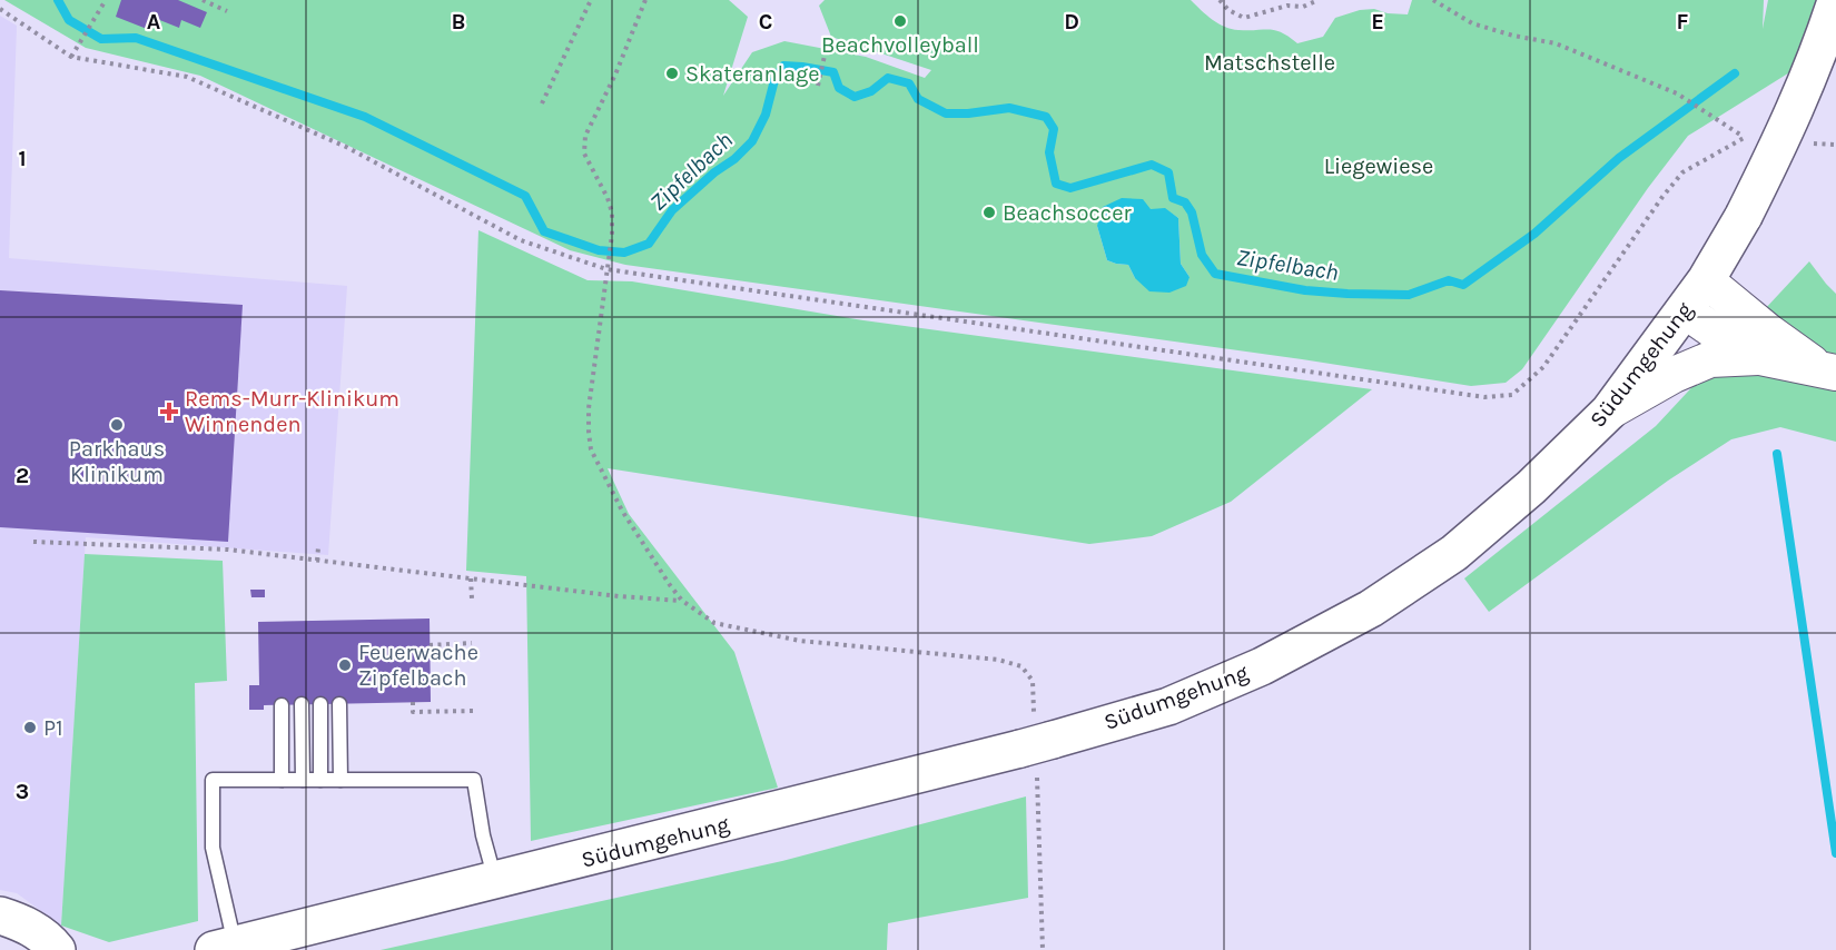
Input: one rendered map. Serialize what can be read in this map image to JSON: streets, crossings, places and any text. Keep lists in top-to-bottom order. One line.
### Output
{"streets":{"main road":["Südumgehung"]},"water":["Zipfelbach"],"parks":["Matschstelle","Liegewiese"],"places":{"other":["Beachvolleyball","Skateranlage","Beachsoccer","Parkhaus Klinikum","Feuerwache Zipfelbach","P1"],"health":["Rems-Murr-Klinikum Winnenden"]},"grid":{"columns":["A","B","C","D","E","F"],"rows":["1","2","3"]}}
